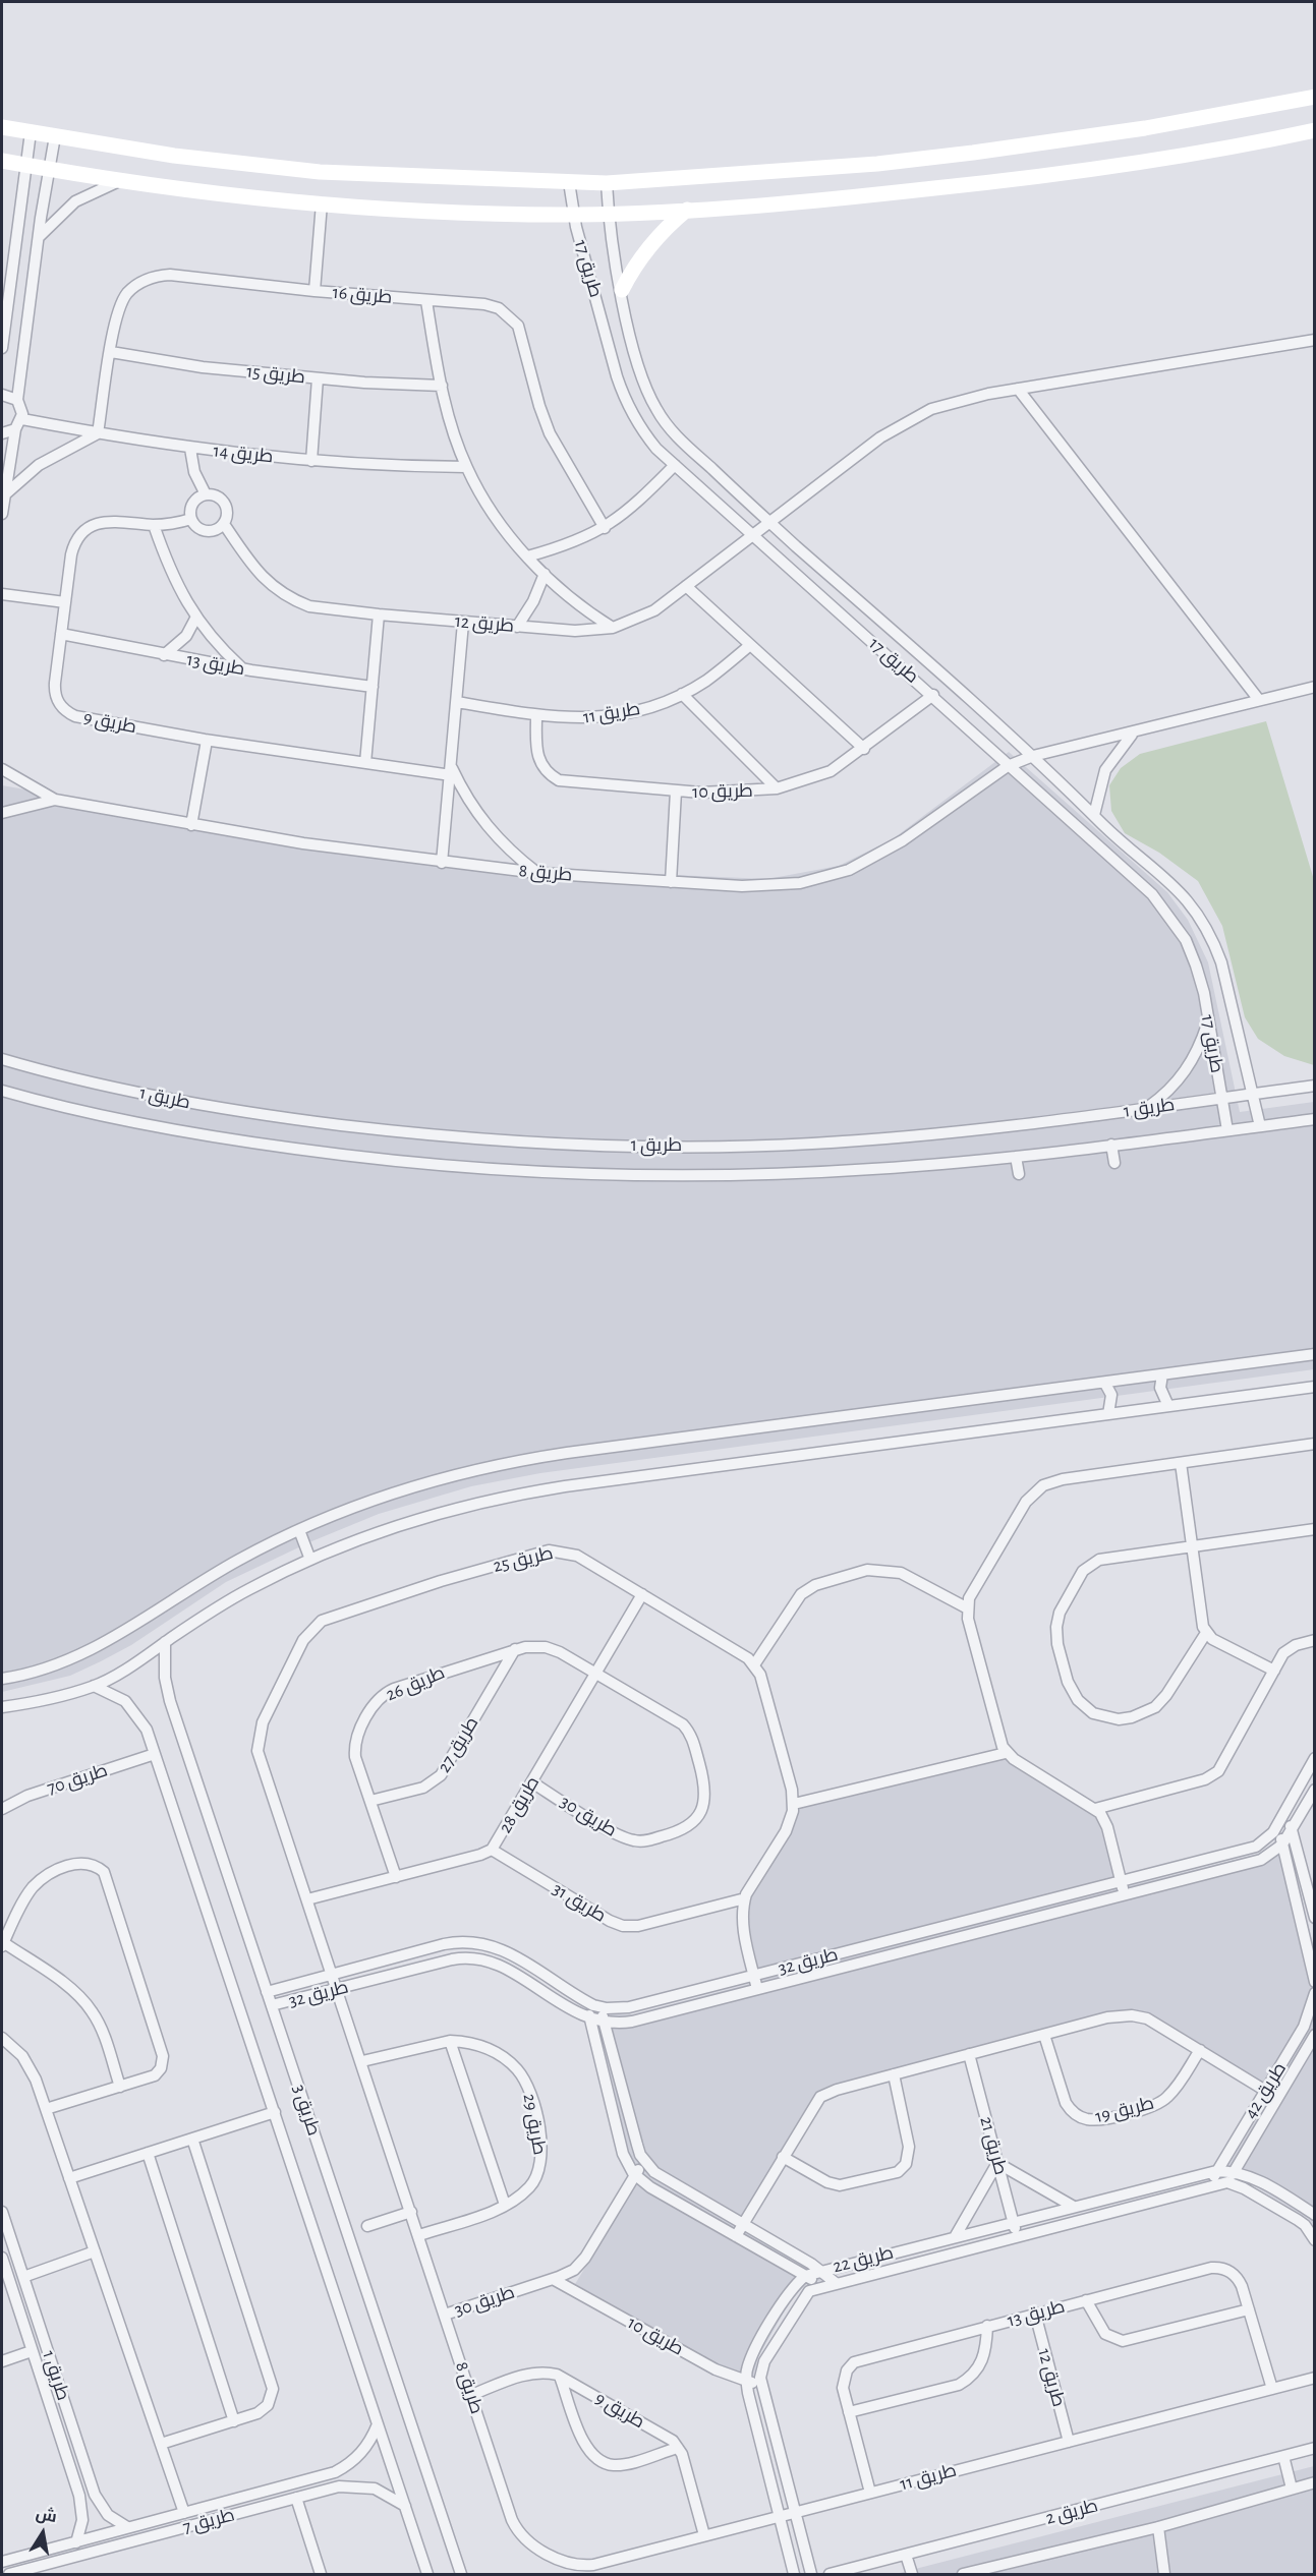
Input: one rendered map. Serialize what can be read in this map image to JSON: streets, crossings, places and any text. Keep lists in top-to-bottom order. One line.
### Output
{"streets":{"street":["طريق 17","طريق 16","طريق 15","طريق 14","طريق 12","طريق 13","طريق 11","طريق 9","طريق 10","طريق 8","طريق 1","طريق 25","طريق 26","طريق 27","طريق 70","طريق 28","طريق 30","طريق 31","طريق 32","طريق 42","طريق 3","طريق 19","طريق 29","طريق 21","طريق 22","طريق 2","طريق 7"]},"crossings":[["طريق 17","طريق 12"],["طريق 17","طريق 10"],["طريق 17","طريق 8"],["طريق 17","طريق 1"],["طريق 16","طريق 15"],["طريق 16","طريق 14"],["طريق 12","طريق 13"],["طريق 12","طريق 11"],["طريق 12","طريق 9"],["طريق 13","طريق 11"],["طريق 13","طريق 9"],["طريق 11","طريق 10"],["طريق 11","طريق 8"],["طريق 11","طريق 22"],["طريق 9","طريق 8"],["طريق 10","طريق 30"],["طريق 10","طريق 22"],["طريق 8","طريق 25"],["طريق 8","طريق 30"],["طريق 8","طريق 32"],["طريق 8","طريق 29"],["طريق 1","طريق 7"],["طريق 25","طريق 28"],["طريق 25","طريق 32"],["طريق 26","طريق 27"],["طريق 26","طريق 28"],["طريق 26","طريق 30"],["طريق 70","طريق 3"],["طريق 28","طريق 30"],["طريق 28","طريق 31"],["طريق 32","طريق 3"],["طريق 42","طريق 22"],["طريق 3","طريق 7"],["طريق 21","طريق 22"]],"north":"top"}
